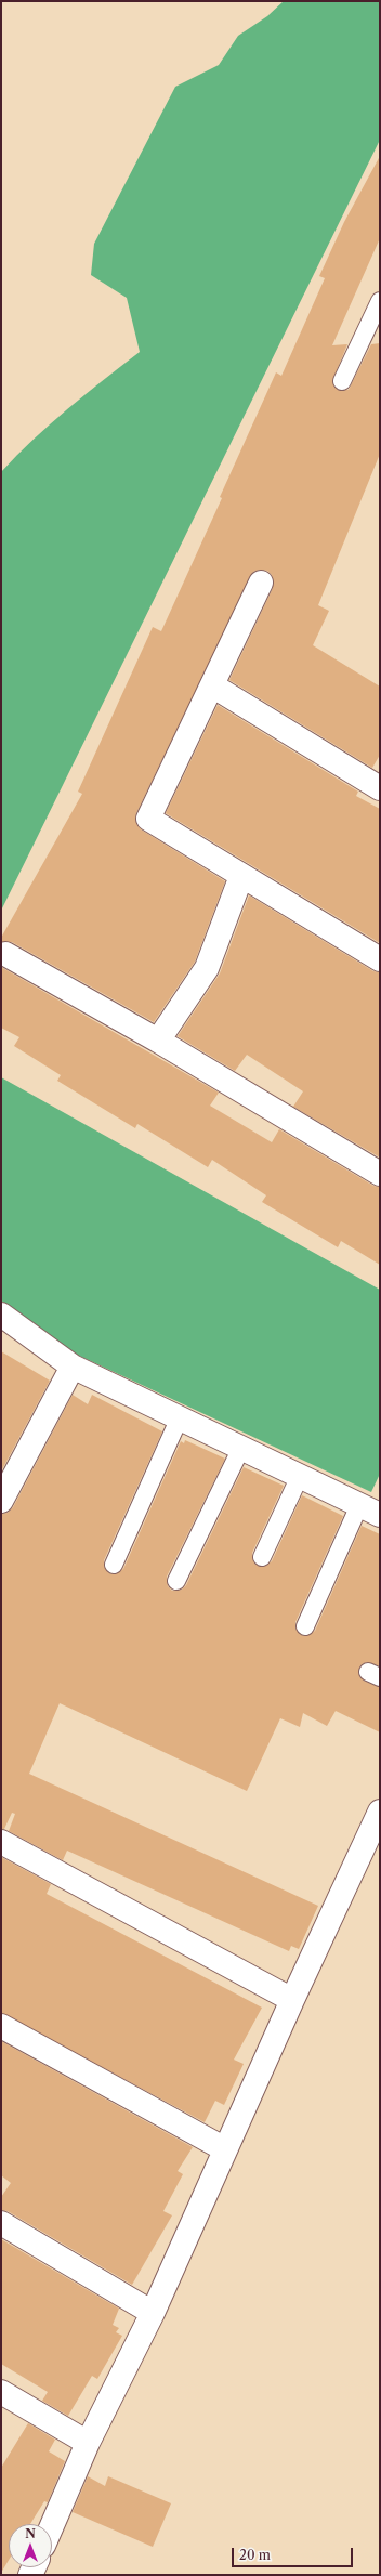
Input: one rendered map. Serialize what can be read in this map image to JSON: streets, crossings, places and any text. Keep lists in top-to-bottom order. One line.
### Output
{"scale_bar":"20 m","north":"top"}
